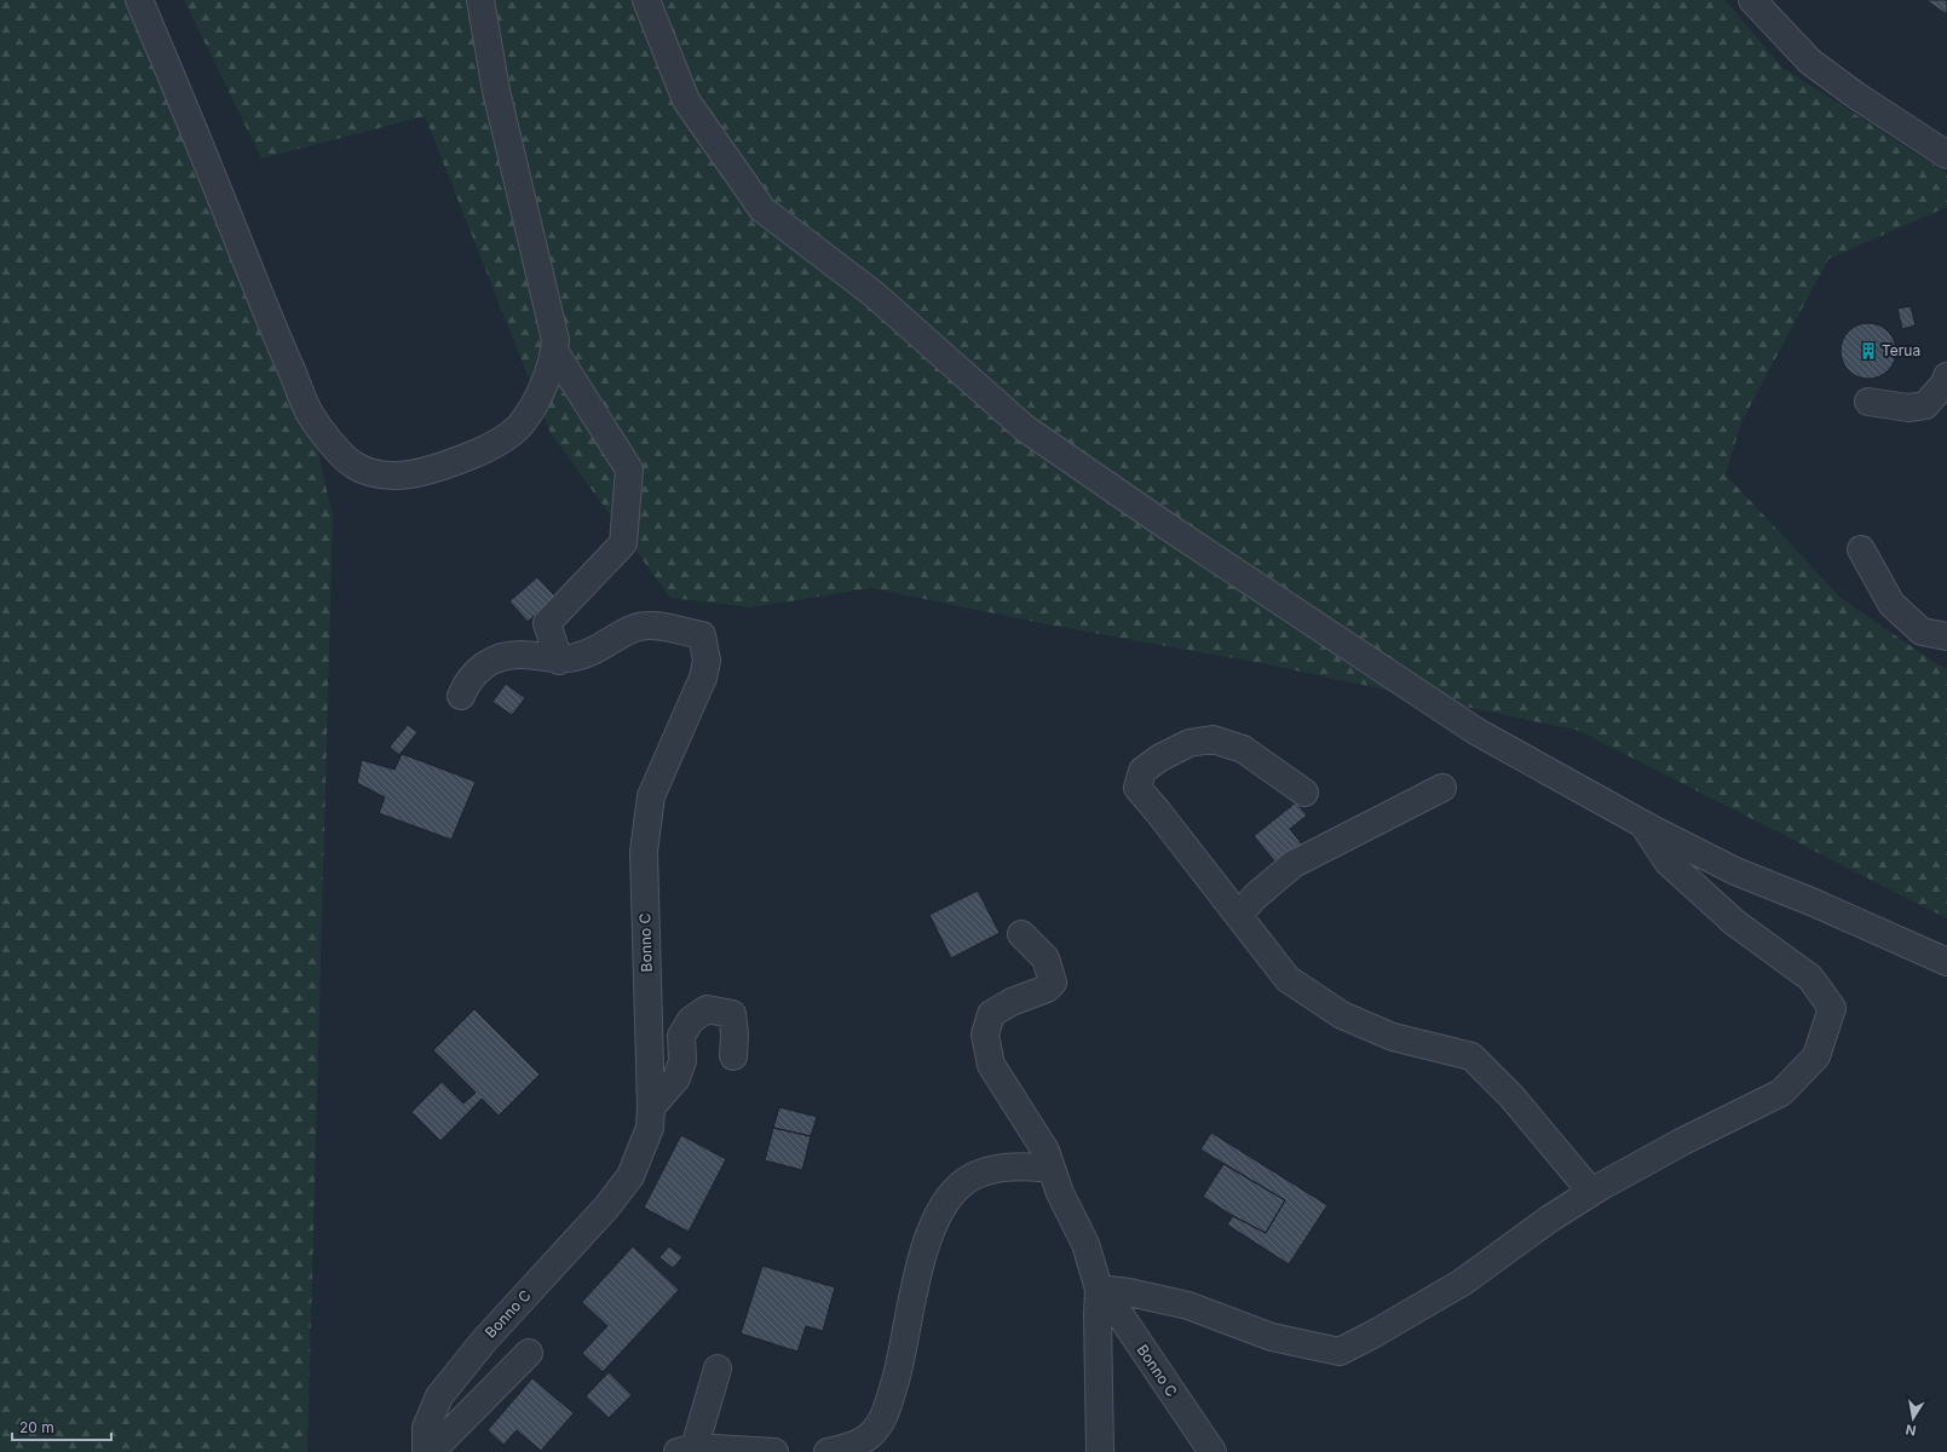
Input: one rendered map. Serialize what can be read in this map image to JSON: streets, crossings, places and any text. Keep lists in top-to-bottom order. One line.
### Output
{"streets":{"street":["Bonno C"]},"places":{"building":["Terua"]},"scale_bar":"20 m","north":"bottom"}
